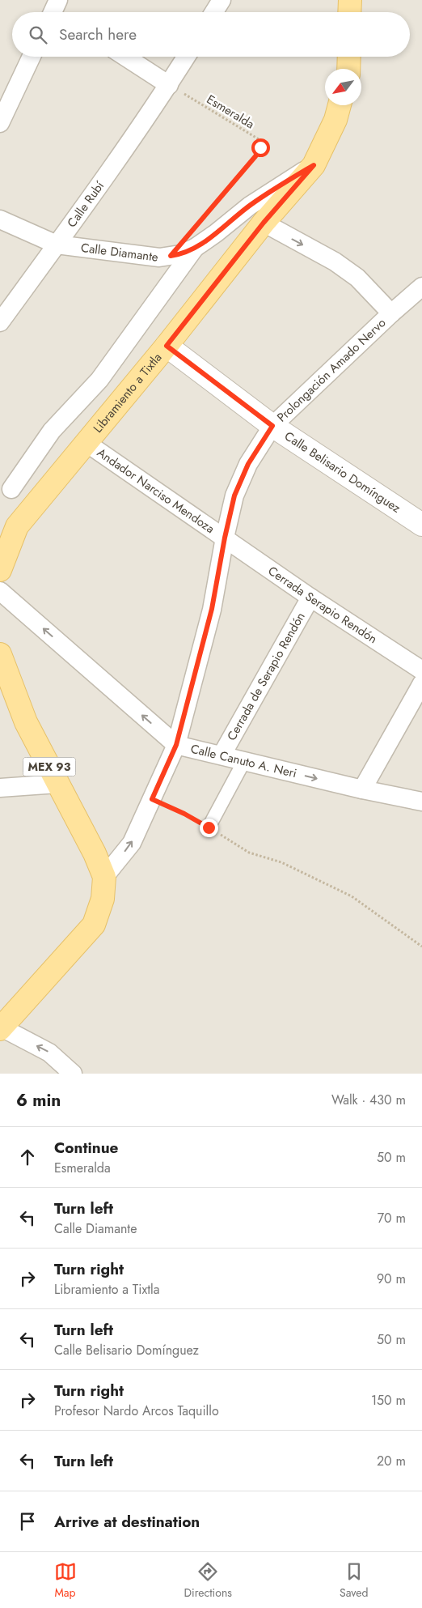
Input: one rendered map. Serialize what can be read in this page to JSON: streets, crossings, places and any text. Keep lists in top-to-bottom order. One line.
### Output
{"streets":{"main road":["Libramiento a Tixtla","MEX 93"],"street":["Calle Rubí","Calle Diamante","Prolongación Amado Nervo","Calle Belisario Domínguez","Andador Narciso Mendoza","Cerrada Serapio Rendón","Cerrada de Serapio Rendón","Calle Canuto A. Neri"],"path":["Esmeralda"]},"crossings":[["Esmeralda","Calle Rubí"],["Calle Rubí","Calle Diamante"],["Calle Diamante","Libramiento a Tixtla"],["Prolongación Amado Nervo","Libramiento a Tixtla"],["Prolongación Amado Nervo","Calle Belisario Domínguez"],["Prolongación Amado Nervo","Andador Narciso Mendoza"],["Prolongación Amado Nervo","Cerrada Serapio Rendón"],["Prolongación Amado Nervo","Calle Canuto A. Neri"],["Prolongación Amado Nervo","MEX 93"],["Libramiento a Tixtla","Calle Belisario Domínguez"],["Libramiento a Tixtla","Andador Narciso Mendoza"],["Andador Narciso Mendoza","Cerrada Serapio Rendón"],["Cerrada Serapio Rendón","Cerrada de Serapio Rendón"],["Cerrada de Serapio Rendón","Calle Canuto A. Neri"]],"north":"bottom left","page":{"search":"Search here","heading":["6 min","Walk · 430 m"],"list":[["Continue","Esmeralda","50 m"],["Turn left","Calle Diamante","70 m"],["Turn right","Libramiento a Tixtla","90 m"],["Turn left","Calle Belisario Domínguez","50 m"],["Turn right","Profesor Nardo Arcos Taquillo","150 m"],["Turn left","20 m"],"Arrive at destination"],"nav":["Map","Directions","Saved"]}}
